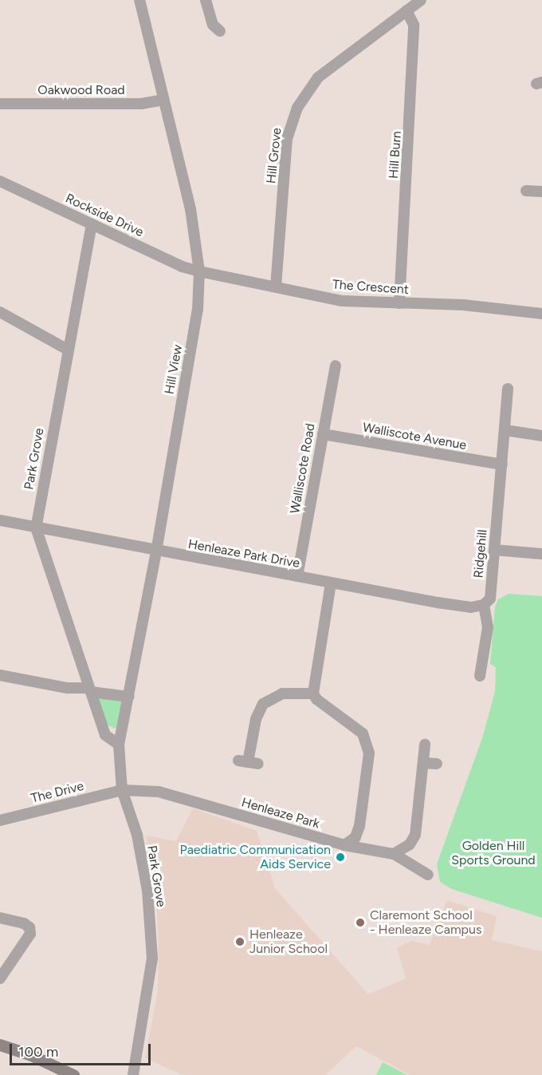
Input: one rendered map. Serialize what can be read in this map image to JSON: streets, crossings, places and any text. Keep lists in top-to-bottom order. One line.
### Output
{"streets":{"street":["Oakwood Road","Hill Burn","Hill Grove","Rockside Drive","The Crescent","Hill View","Walliscote Avenue","Park Grove","Walliscote Road","Henleaze Park Drive","Ridgehill","The Drive","Henleaze Park"]},"crossings":[["Oakwood Road","Hill View"],["Hill Burn","Hill Grove"],["Hill Burn","The Crescent"],["Hill Grove","The Crescent"],["Rockside Drive","The Crescent"],["Rockside Drive","Hill View"],["Rockside Drive","Park Grove"],["The Crescent","Hill View"],["Hill View","Park Grove"],["Hill View","Henleaze Park Drive"],["Walliscote Avenue","Walliscote Road"],["Walliscote Avenue","Ridgehill"],["Park Grove","Henleaze Park Drive"],["Park Grove","The Drive"],["Park Grove","Henleaze Park"],["Walliscote Road","Henleaze Park Drive"],["Henleaze Park Drive","Ridgehill"],["The Drive","Henleaze Park"]],"parks":["Golden Hill Sports Ground"],"places":["Paediatric Communication Aids Service","Claremont School - Henleaze Campus","Henleaze Junior School"],"scale_bar":"100 m"}
